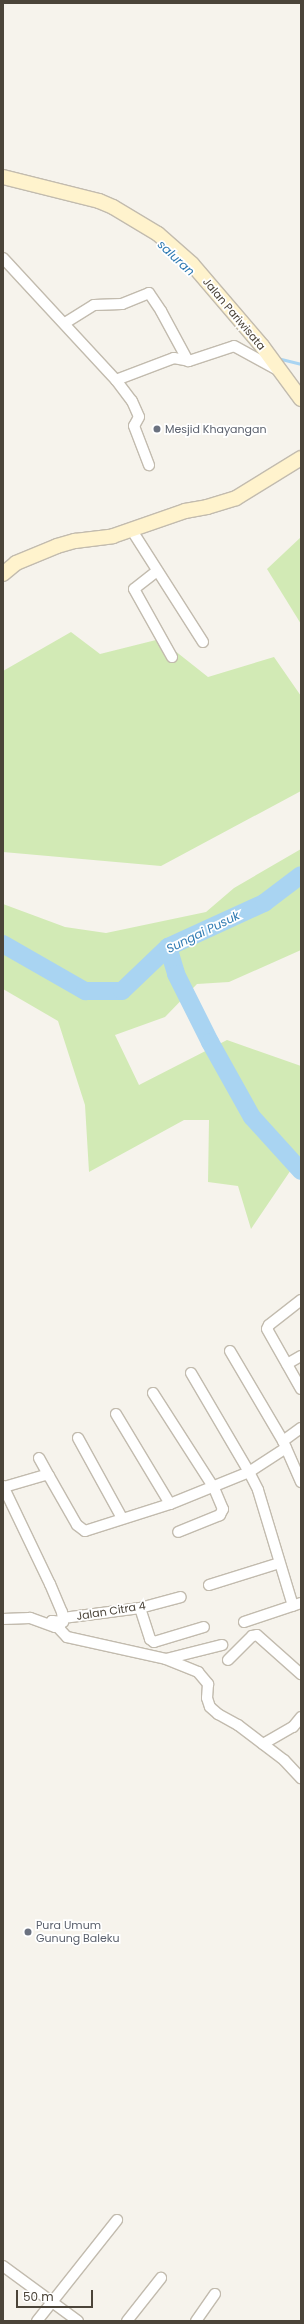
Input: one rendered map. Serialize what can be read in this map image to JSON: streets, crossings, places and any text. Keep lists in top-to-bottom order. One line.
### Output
{"streets":{"street":["Jalan Pariwisata","Jalan Citra 4"]},"water":["saluran","Sungai Pusuk"],"places":["Mesjid Khayangan","Pura Umum Gunung Baleku"],"scale_bar":"50 m"}
